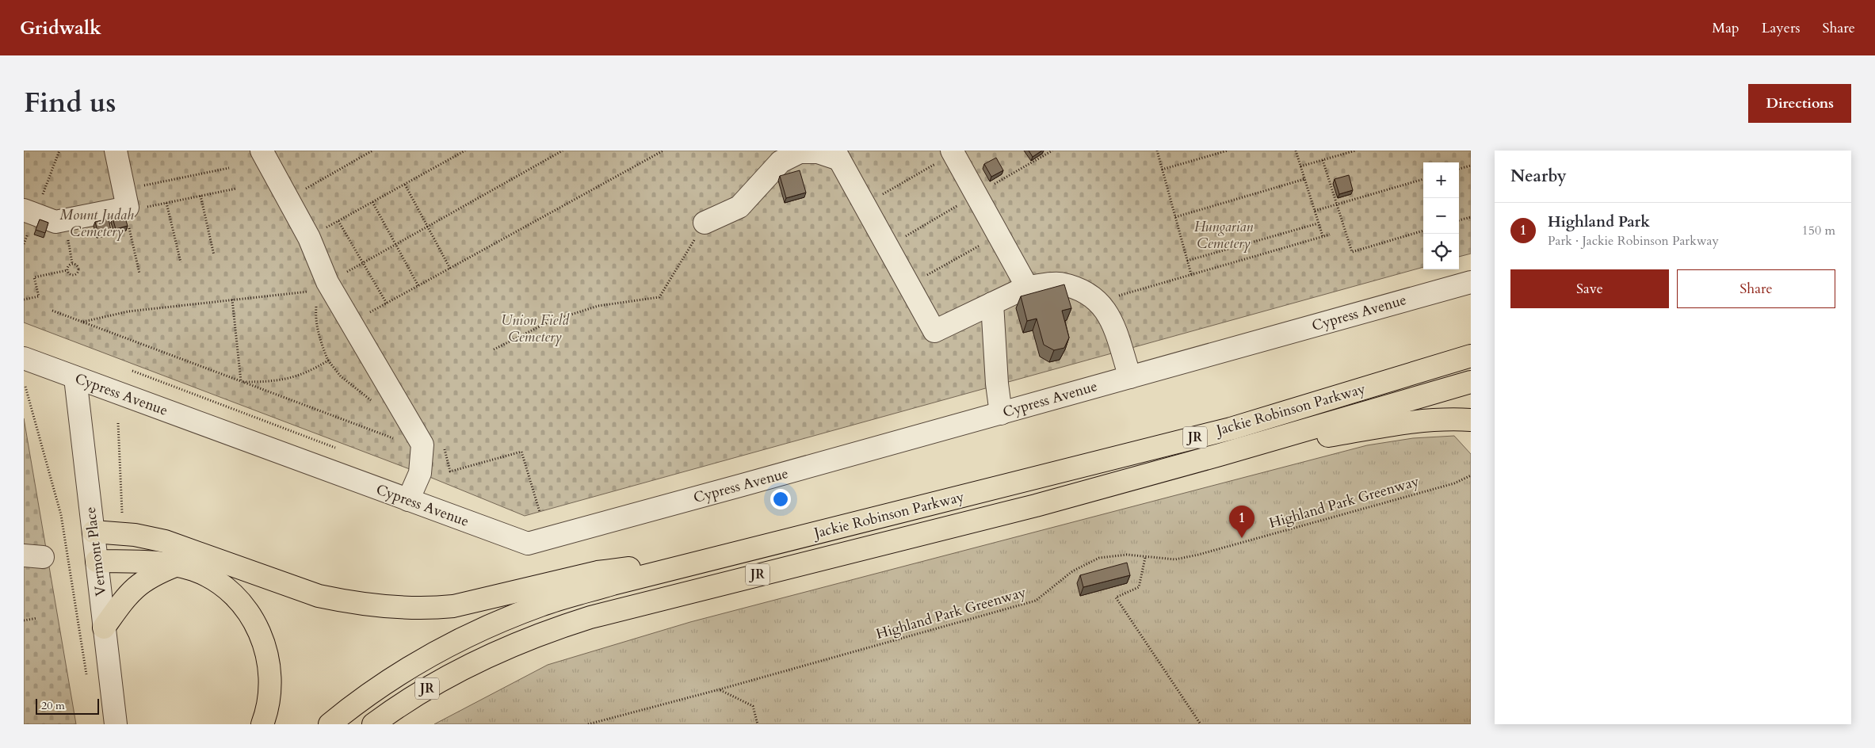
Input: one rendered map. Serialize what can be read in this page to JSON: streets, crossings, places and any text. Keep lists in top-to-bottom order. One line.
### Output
{"streets":{"highway":["Jackie Robinson Parkway","JR"],"street":["Cypress Avenue","Vermont Place"],"path":["Highland Park Greenway"]},"crossings":[["Cypress Avenue","Vermont Place"]],"parks":["Mount Judah Cemetery","Hungarian Cemetery","Union Field Cemetery"],"scale_bar":"20 m","page":{"header":"Gridwalk","nav":["Map","Layers","Share"],"title":"Find us","buttons":["Directions",["Save","Share"]],"heading":"Nearby","map_buttons":["+","−"],"list":[{"mark":"1","name":"Highland Park","note":"Park · Jackie Robinson Parkway","value":"150 m"}],"pins":"1","scale":"20 m"}}
